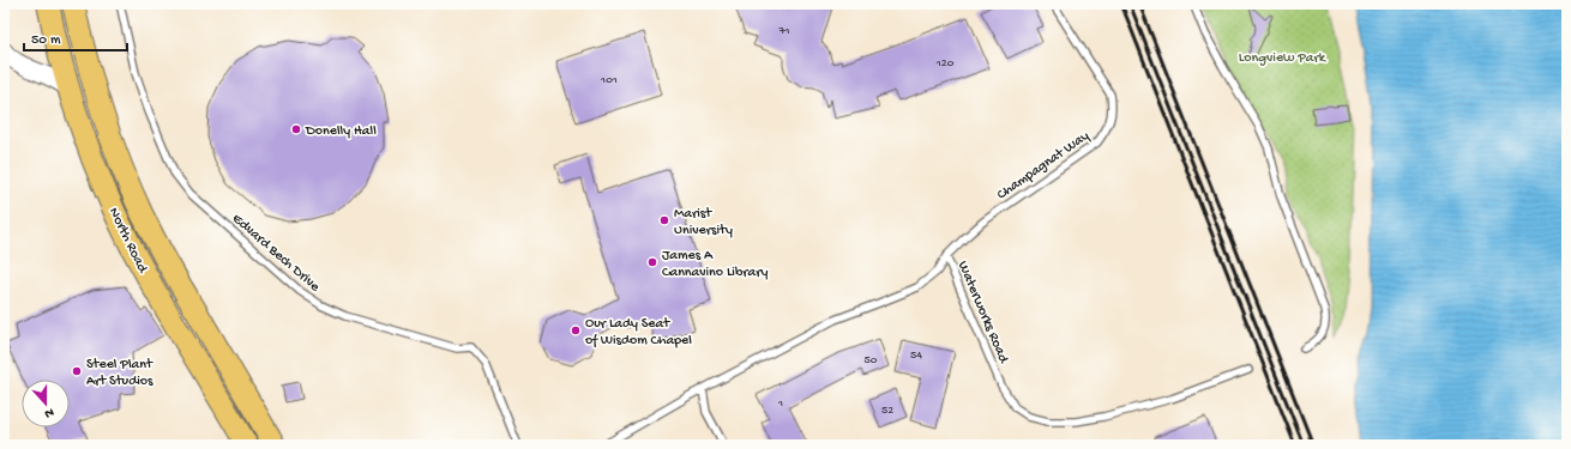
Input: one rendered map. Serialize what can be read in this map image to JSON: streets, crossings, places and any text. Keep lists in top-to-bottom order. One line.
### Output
{"streets":{"highway":["North Road"],"lane":["Champagnat Way","Edvard Bech Drive","Waterworks Road"]},"crossings":[["Champagnat Way","Waterworks Road"]],"parks":["Longview Park"],"places":["Donelly Hall","Marist University","James A Cannavino Library","Our Lady Seat of Wisdom Chapel","Steel Plant Art Studios"],"house_numbers":["71","120","101","54","50","1","52"],"scale_bar":"50 m","north":"bottom"}
